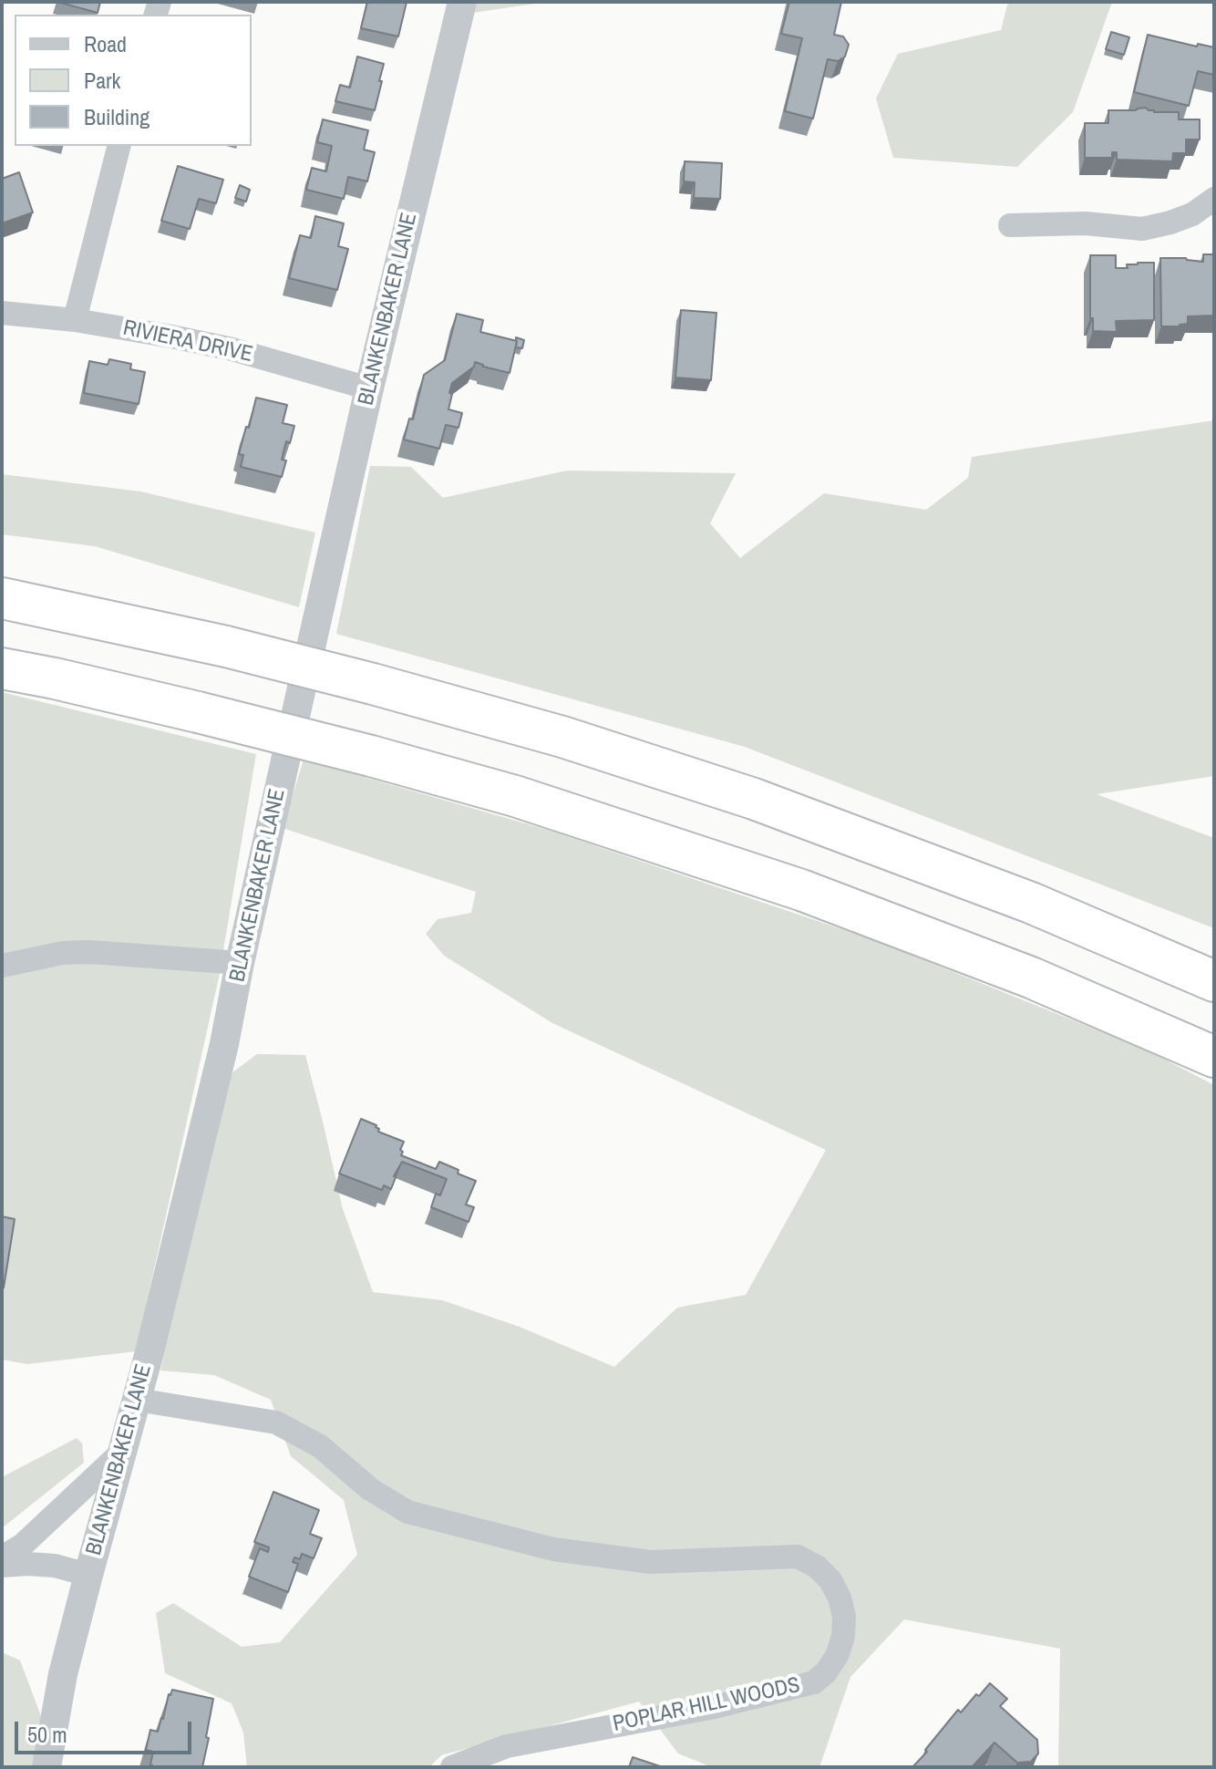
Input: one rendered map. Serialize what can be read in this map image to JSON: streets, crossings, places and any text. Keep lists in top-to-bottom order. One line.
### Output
{"streets":{"street":["BLANKENBAKER LANE","RIVIERA DRIVE","POPLAR HILL WOODS"]},"crossings":[["BLANKENBAKER LANE","RIVIERA DRIVE"],["BLANKENBAKER LANE","POPLAR HILL WOODS"]],"legend":["Road","Park","Building"],"scale_bar":"50 m"}
